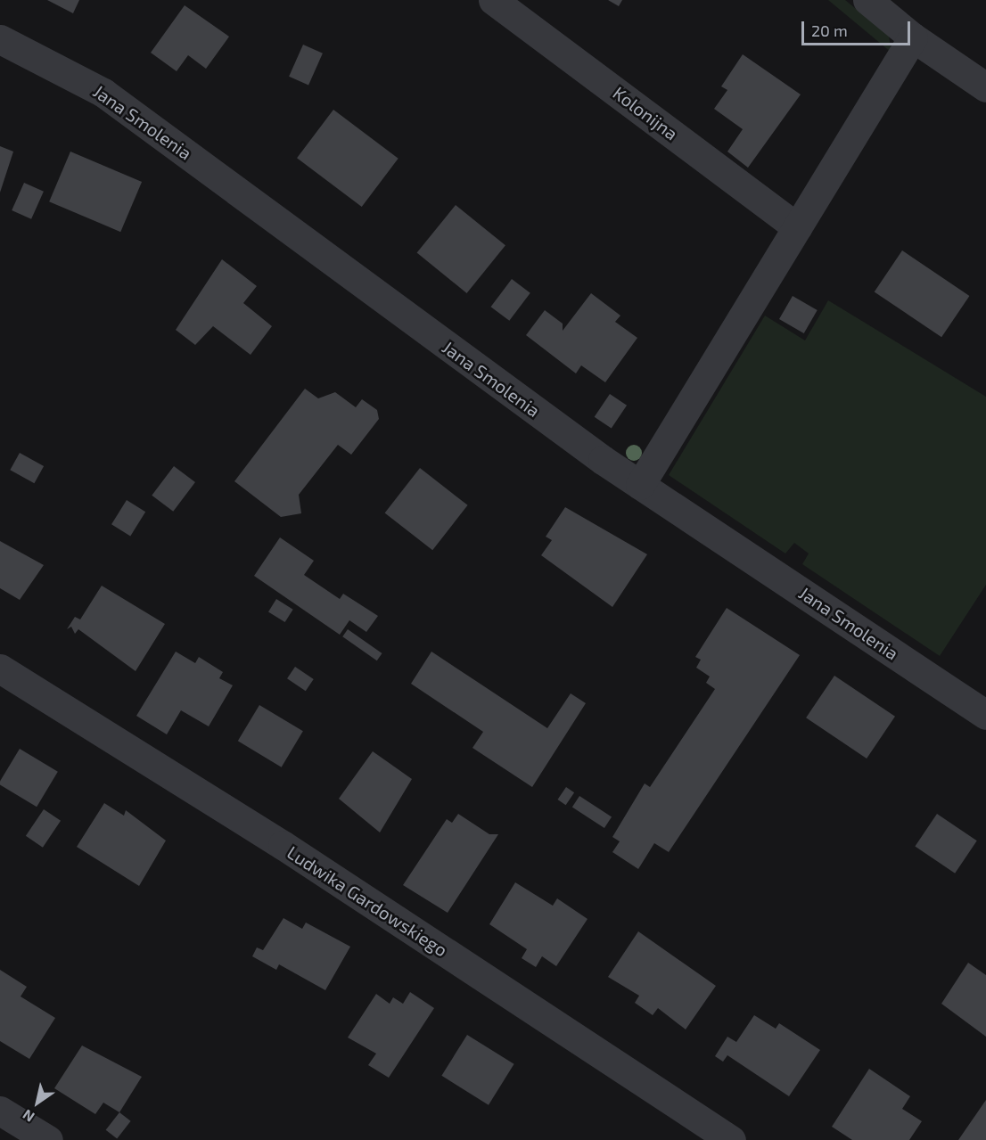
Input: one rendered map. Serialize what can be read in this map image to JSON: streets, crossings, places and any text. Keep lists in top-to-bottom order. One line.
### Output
{"streets":{"street":["Kolonijna","Jana Smolenia","Ludwika Gardowskiego"]},"scale_bar":"20 m","north":"bottom left"}
